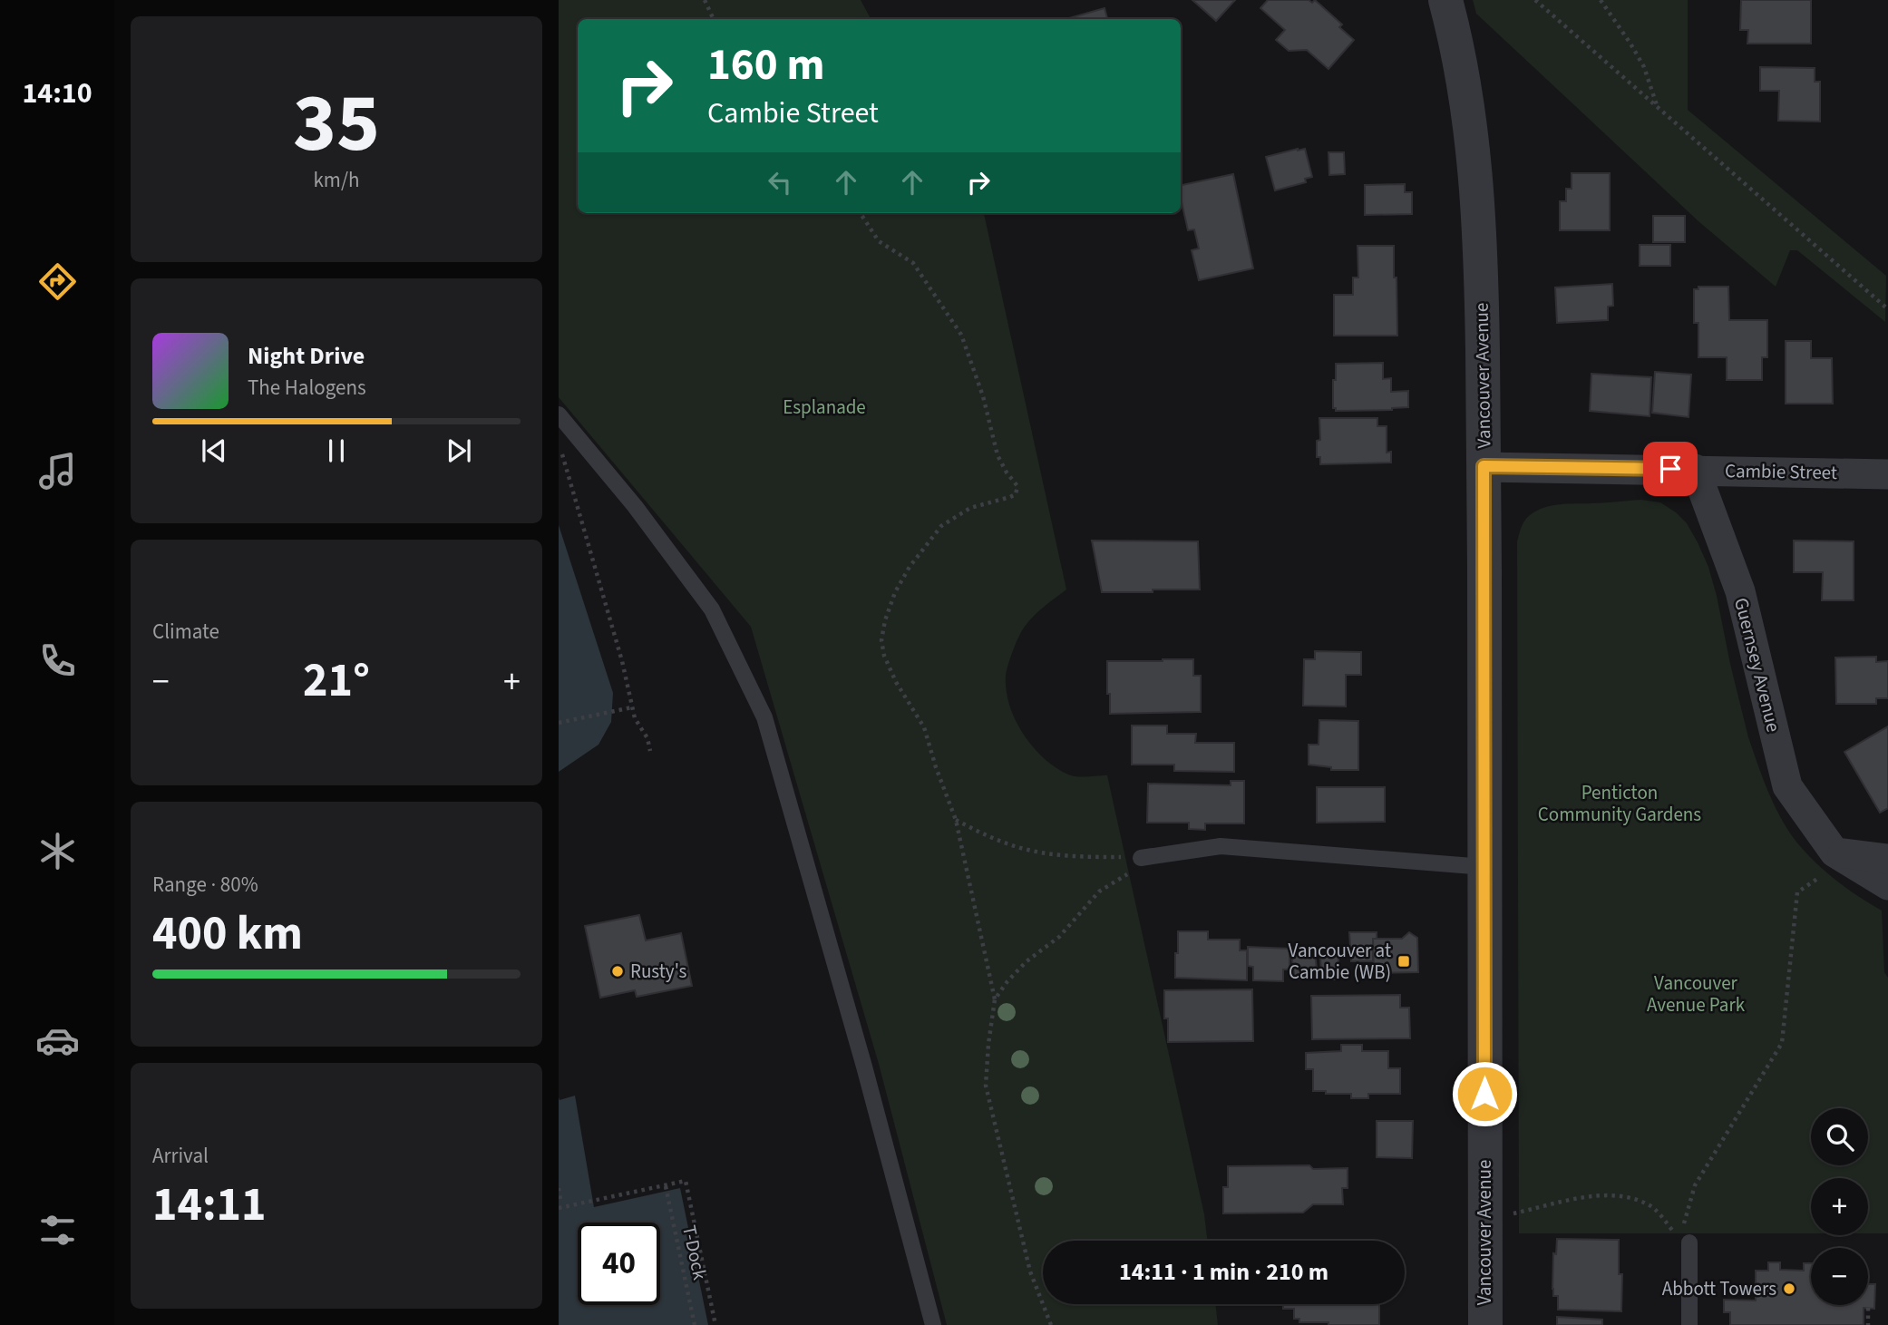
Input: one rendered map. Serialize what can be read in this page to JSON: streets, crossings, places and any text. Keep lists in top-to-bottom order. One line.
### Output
{"streets":{"street":["Vancouver Avenue","Cambie Street","Guernsey Avenue"],"path":["T-Dock"]},"crossings":[["Vancouver Avenue","Cambie Street"],["Cambie Street","Guernsey Avenue"]],"parks":["Esplanade","Penticton Community Gardens","Vancouver Avenue Park"],"places":{"transit":["Vancouver at Cambie (WB)"],"other":["Rusty's","Abbott Towers"]},"page":{"tabs":"14:10","tile":[["35","km/h"],"Climate",["Range · 80%","400 km"],["Arrival","14:11"]],"turn":["160 m","Cambie Street"],"song":["Night Drive","The Halogens"],"heat":["−","21°","+"],"map_buttons":["+","−"],"limit":"40","trip":"14:11 · 1 min · 210 m"}}
